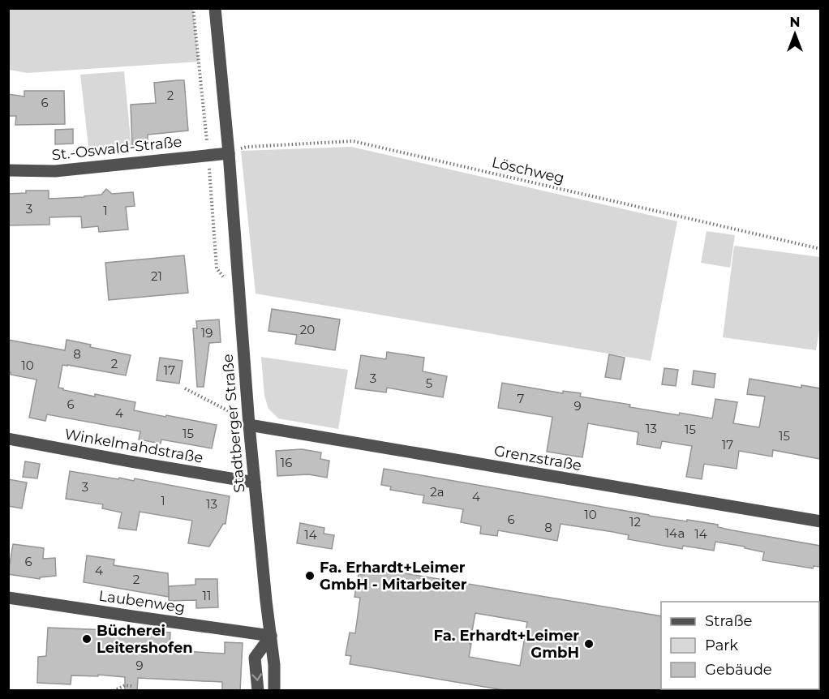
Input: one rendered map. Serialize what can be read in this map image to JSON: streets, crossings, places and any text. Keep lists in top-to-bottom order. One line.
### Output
{"streets":{"street":["St.-Oswald-Straße","Stadtberger Straße","Winkelmahdstraße","Grenzstraße","Laubenweg"],"path":["Löschweg"]},"crossings":[["St.-Oswald-Straße","Löschweg"],["St.-Oswald-Straße","Stadtberger Straße"],["Löschweg","Stadtberger Straße"],["Stadtberger Straße","Winkelmahdstraße"],["Stadtberger Straße","Grenzstraße"],["Stadtberger Straße","Laubenweg"]],"places":["Fa. Erhardt+Leimer GmbH - Mitarbeiter","Bücherei Leitershofen","Fa. Erhardt+Leimer GmbH"],"house_numbers":["2","6","3","1","21","20","19","8","2","10","17","3","5","7","6","9","4","13","15","15","15","17","16","3","2a","4","1","13","10","6","12","8","14a","14","14","6","4","2","11","9"],"legend":["Straße","Park","Gebäude"],"north":"top"}
